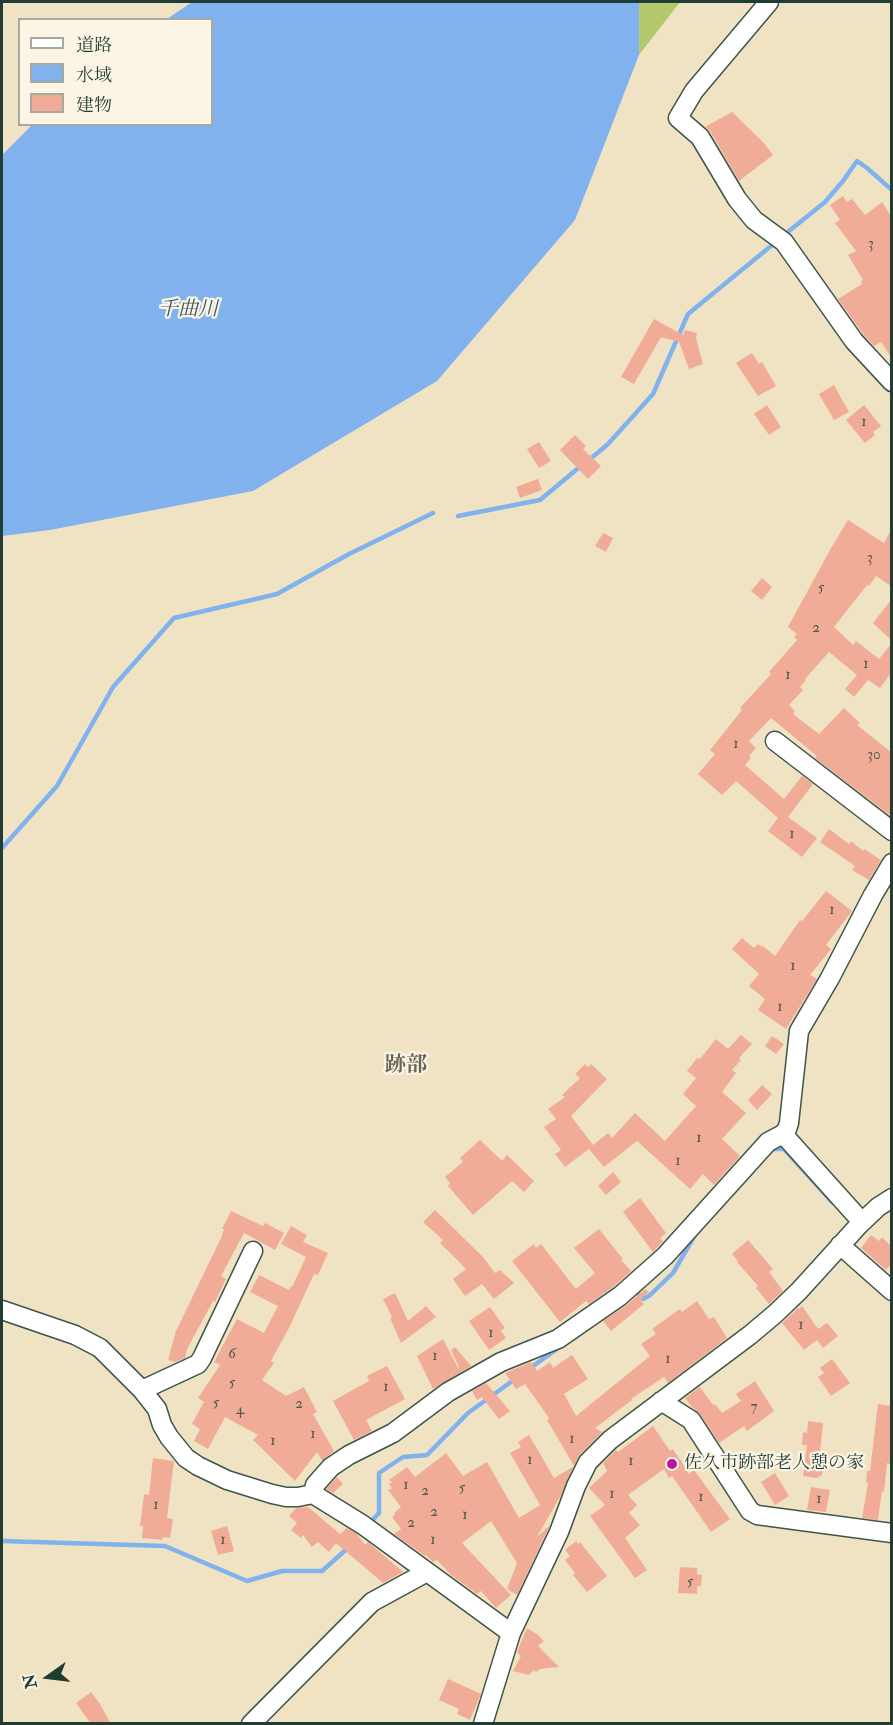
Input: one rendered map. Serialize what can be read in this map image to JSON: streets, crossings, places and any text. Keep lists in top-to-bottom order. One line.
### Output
{"districts":["跡部"],"water":["千曲川"],"places":["佐久市跡部老人憩の家"],"house_numbers":["3","1","3","5","2","1","1","1","30","1","1","1","1","1","1","1","1","6","1","1","5","1","5","2","7","4","1","1","1","1","1","1","5","2","1","1","1","1","2","1","2","1","1","5"],"legend":["道路","水域","建物"],"north":"left"}
